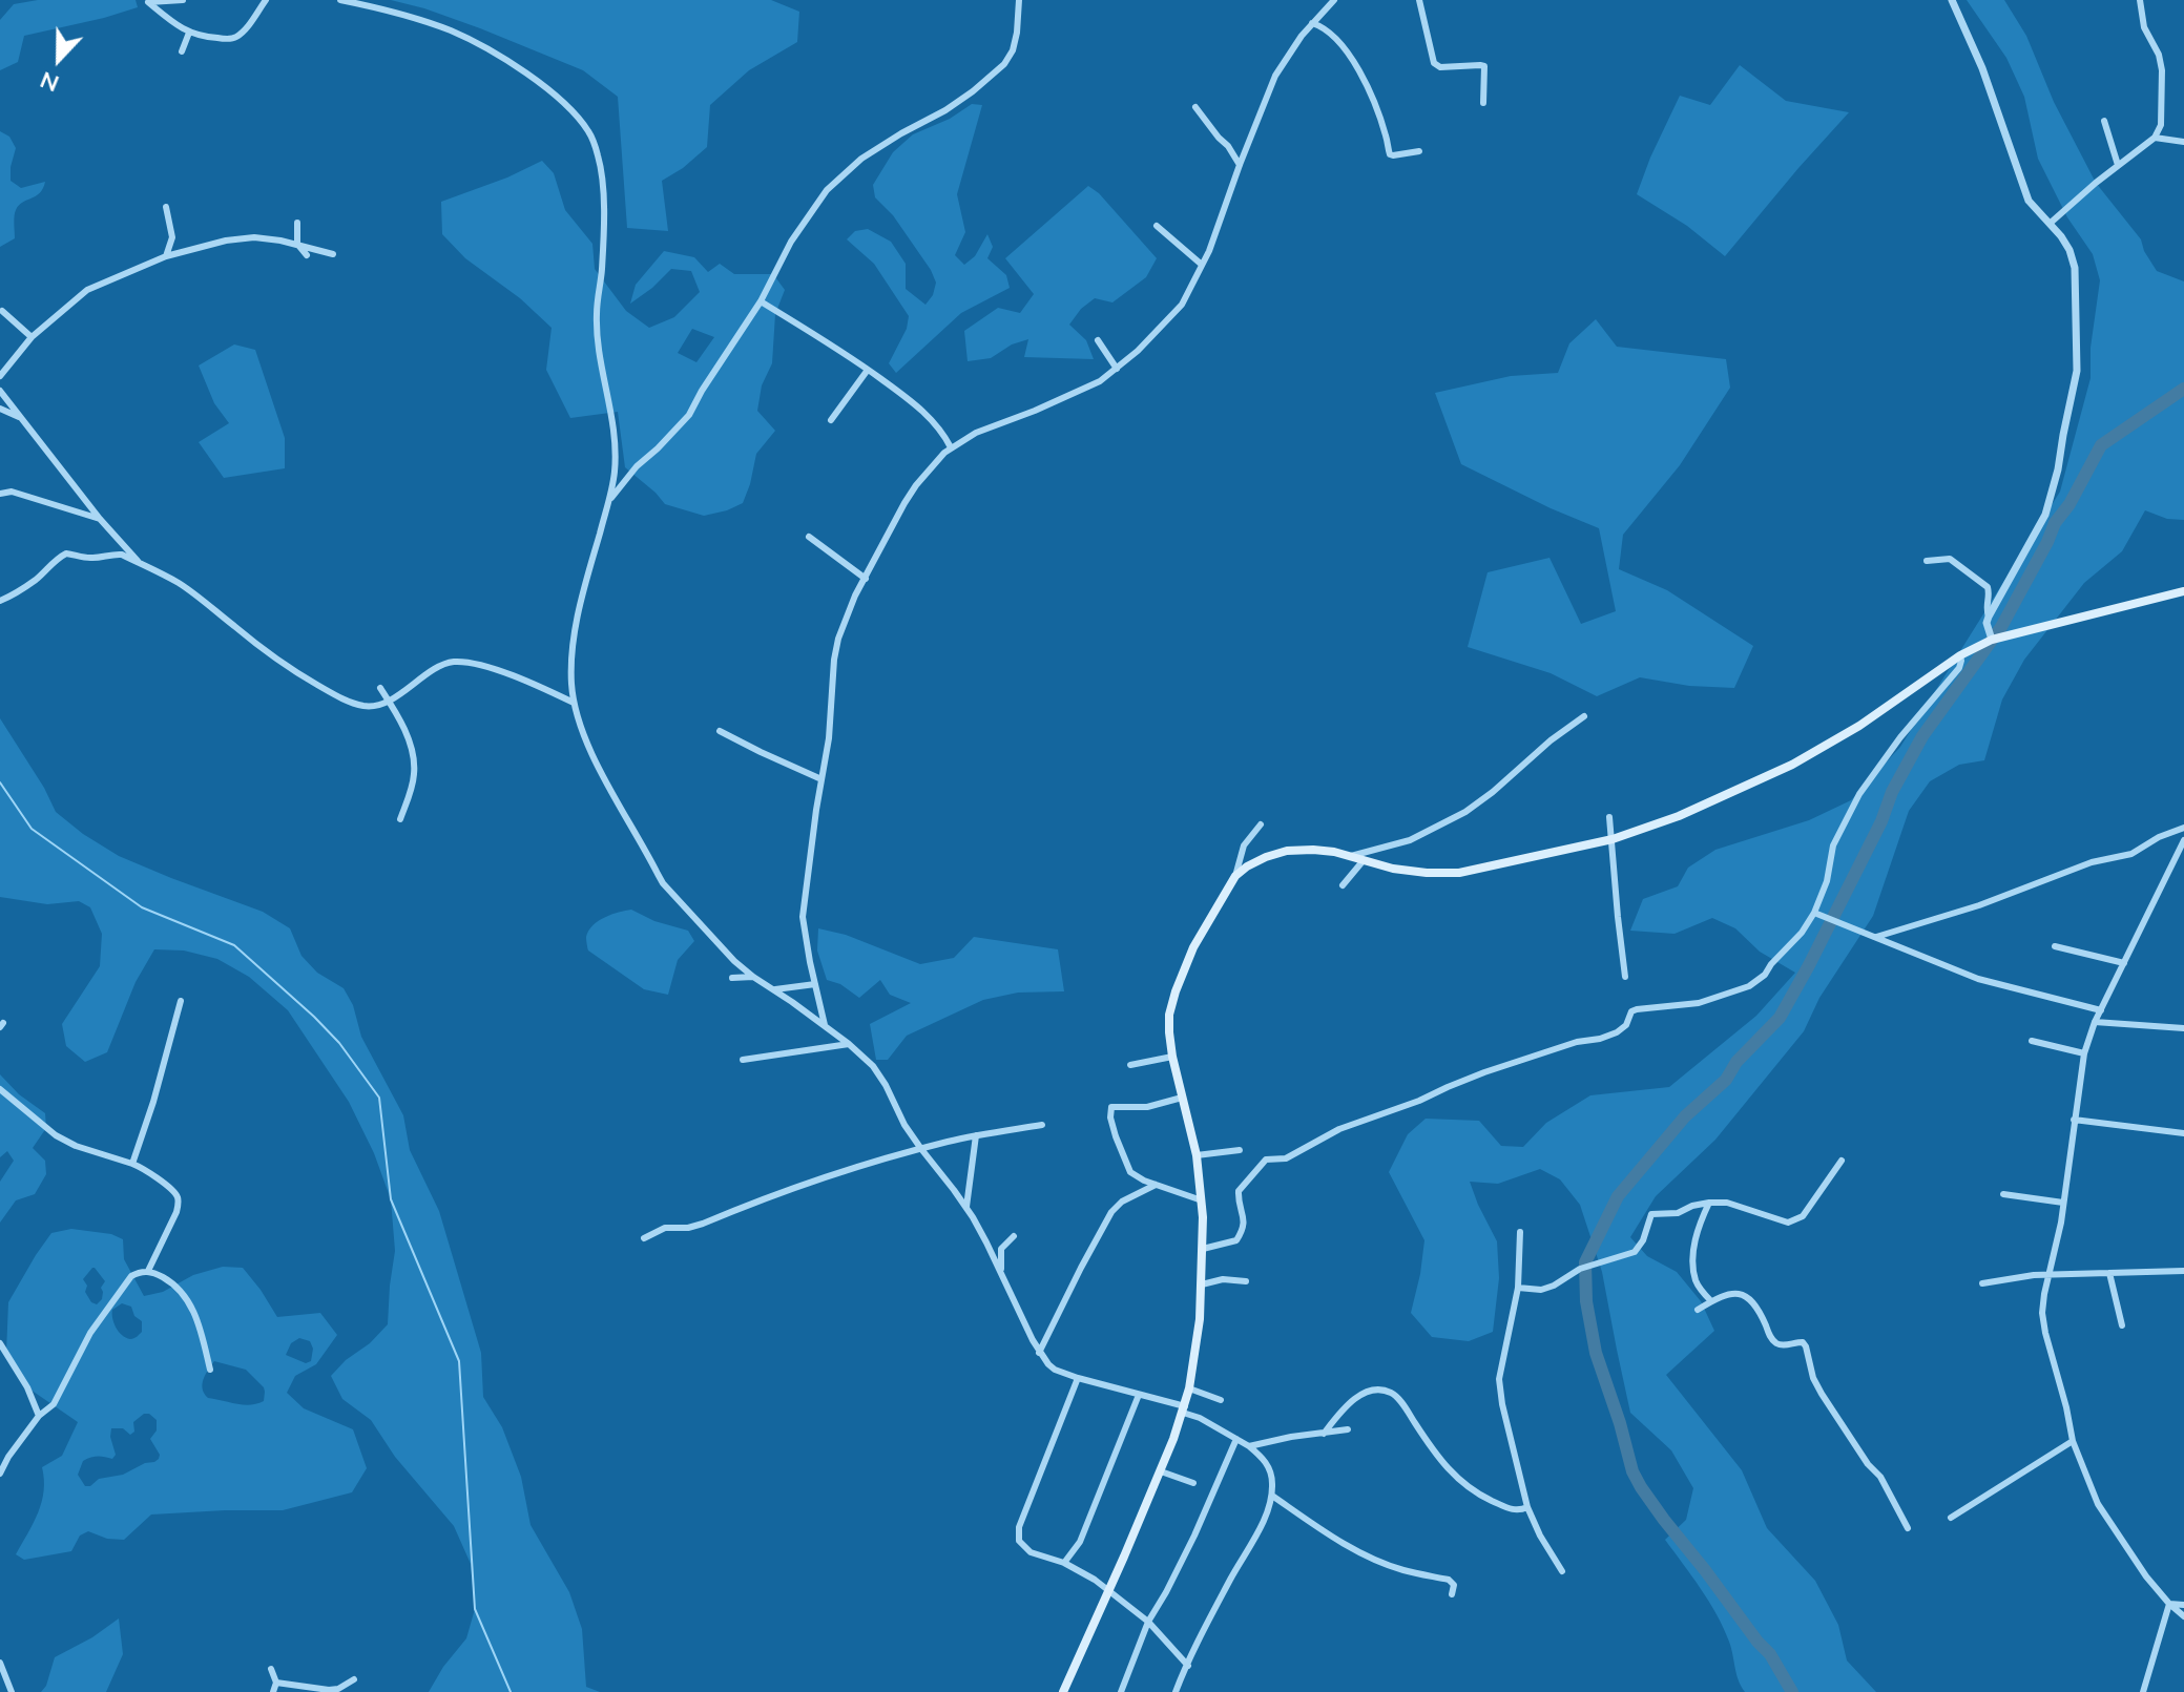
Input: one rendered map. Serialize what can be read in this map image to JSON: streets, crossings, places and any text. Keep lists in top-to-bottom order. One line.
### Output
{"north":"bottom"}
